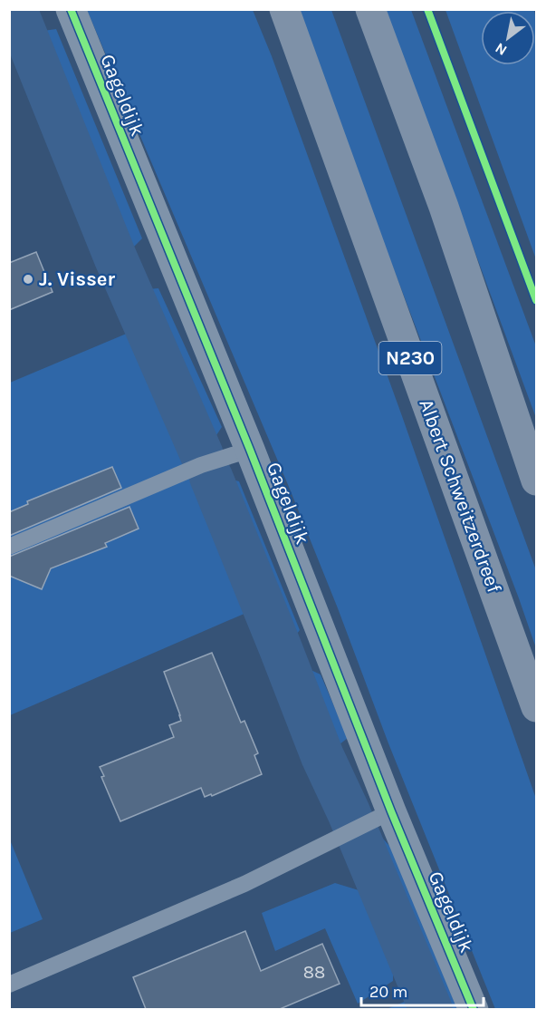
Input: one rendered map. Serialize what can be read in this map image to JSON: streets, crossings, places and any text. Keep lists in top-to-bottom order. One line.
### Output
{"streets":{"highway":["N230","Albert Schweitzerdreef"],"street":["Gageldijk"]},"places":["J. Visser"],"house_numbers":["88"],"scale_bar":"20 m","north":"bottom left"}
